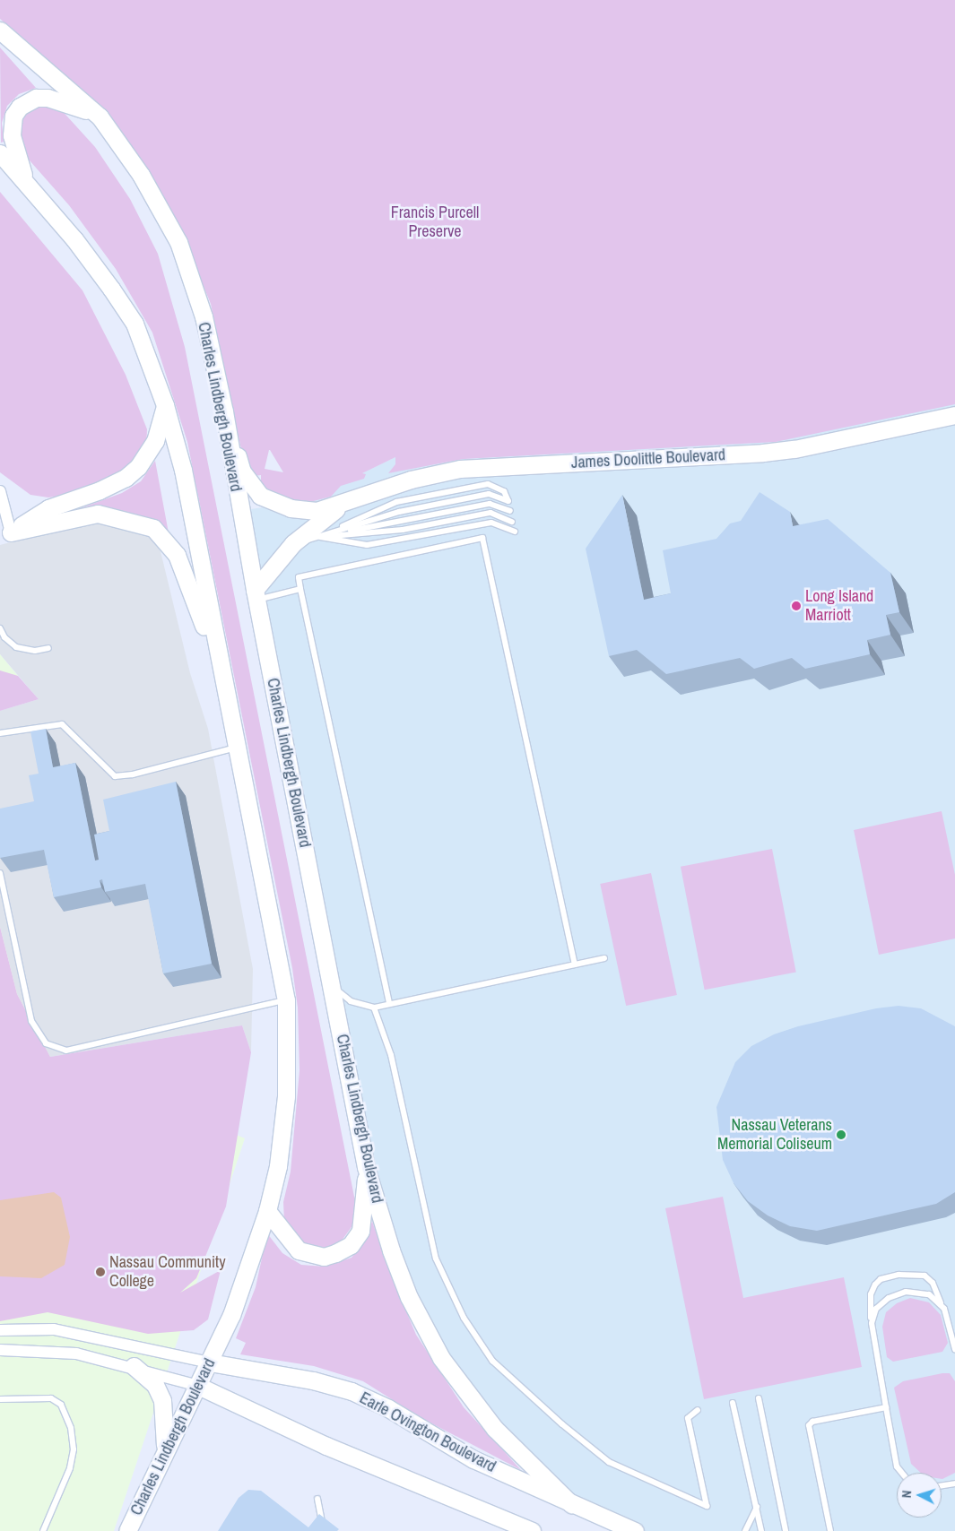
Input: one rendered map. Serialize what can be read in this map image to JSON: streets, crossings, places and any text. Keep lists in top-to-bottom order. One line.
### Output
{"streets":{"main road":["Charles Lindbergh Boulevard","James Doolittle Boulevard","Earle Ovington Boulevard"]},"crossings":[["Charles Lindbergh Boulevard","James Doolittle Boulevard"],["Charles Lindbergh Boulevard","Earle Ovington Boulevard"]],"parks":["Francis Purcell Preserve"],"places":["Long Island Marriott","Nassau Veterans Memorial Coliseum","Nassau Community College"],"north":"left"}
